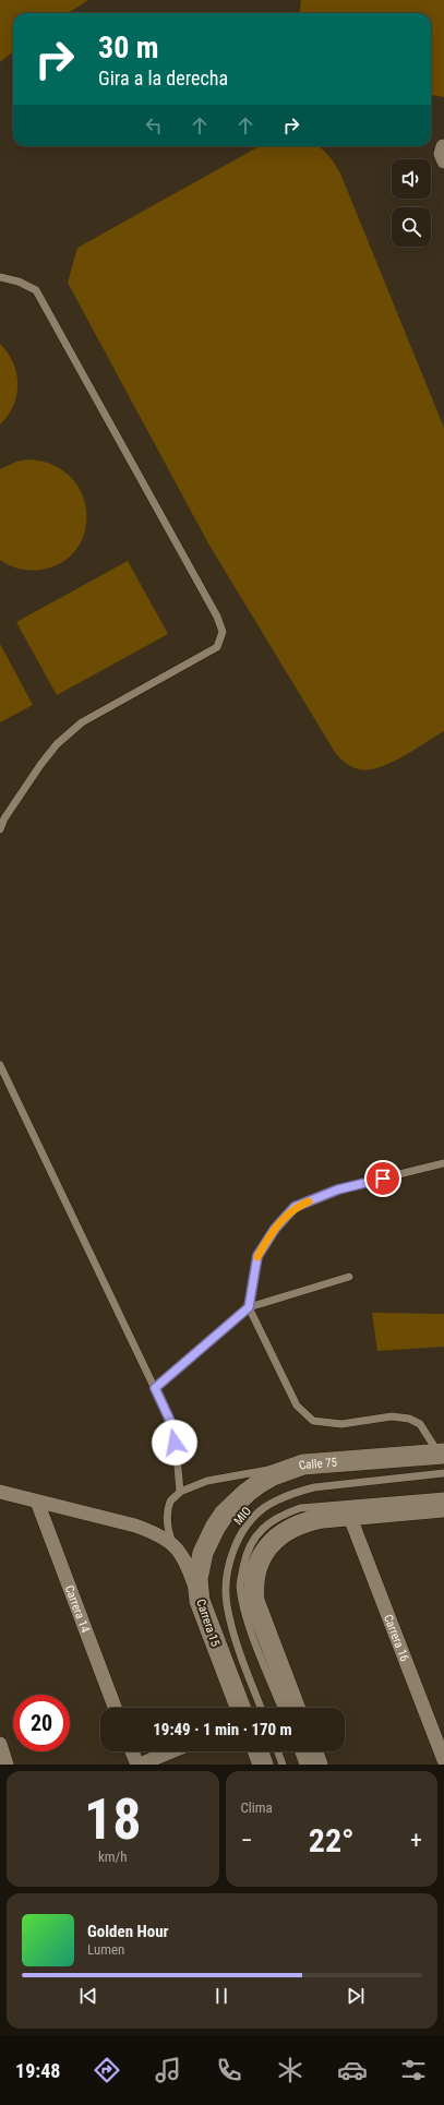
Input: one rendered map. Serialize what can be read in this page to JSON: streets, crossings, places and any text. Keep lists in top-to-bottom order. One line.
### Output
{"streets":{"main road":["Calle 75","Carrera 15"],"street":["Carrera 14","Carrera 16"],"lane":["MIO"]},"crossings":[["Calle 75","MIO"],["Calle 75","Carrera 15"]],"page":{"turn":["30 m","Gira a la derecha"],"limit":"20","trip":"19:49 · 1 min · 170 m","tile":[["18","km/h"],"Clima"],"heat":["−","22°","+"],"song":["Golden Hour","Lumen"],"tabs":"19:48"}}
